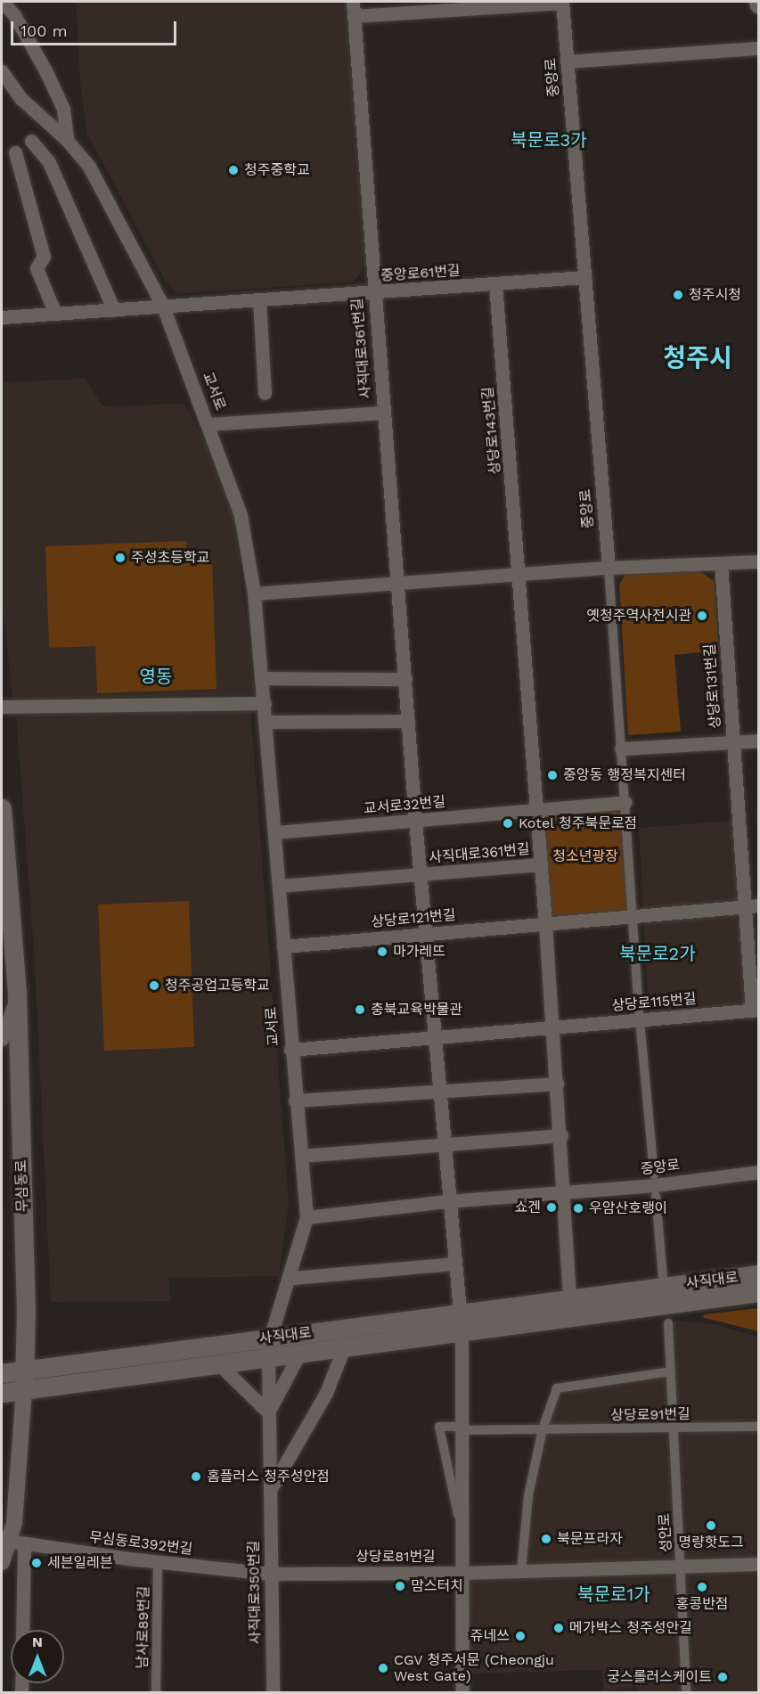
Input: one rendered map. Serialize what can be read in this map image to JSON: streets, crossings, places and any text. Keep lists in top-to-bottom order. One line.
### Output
{"streets":{"main road":["무심동로","사직대로"],"street":["중앙로","중앙로61번길","사직대로361번길","교서로","상당로143번길","상당로131번길","교서로32번길","상당로121번길","상당로115번길","상당로91번길","성안로","무심동로392번길","상당로81번길","사직대로350번길","남사로89번길"]},"crossings":[["중앙로","중앙로61번길"],["중앙로","사직대로361번길"],["중앙로","상당로131번길"],["중앙로","교서로32번길"],["중앙로","상당로121번길"],["중앙로","사직대로"],["중앙로61번길","사직대로361번길"],["중앙로61번길","교서로"],["중앙로61번길","상당로143번길"],["사직대로361번길","교서로"],["사직대로361번길","교서로32번길"],["사직대로361번길","상당로121번길"],["사직대로361번길","상당로115번길"],["사직대로361번길","사직대로"],["사직대로361번길","상당로91번길"],["사직대로361번길","상당로81번길"],["교서로","교서로32번길"],["교서로","상당로121번길"],["교서로","상당로115번길"],["교서로","사직대로"],["교서로","사직대로350번길"],["상당로143번길","교서로32번길"],["상당로131번길","상당로121번길"],["무심동로","사직대로"],["무심동로","무심동로392번길"],["사직대로","사직대로350번길"],["상당로91번길","성안로"],["성안로","상당로81번길"],["무심동로392번길","상당로81번길"],["무심동로392번길","사직대로350번길"],["무심동로392번길","남사로89번길"],["상당로81번길","사직대로350번길"]],"districts":["북문로3가","청주시","영동","북문로2가","북문로1가"],"parks":["청소년광장"],"places":["청주중학교","청주시청","주성초등학교","옛청주역사전시관","중앙동 행정복지센터","Kotel 청주북문로점","마가레뜨","청주공업고등학교","충북교육박물관","쇼겐","우암산호랭이","홈플러스 청주성안점","명량핫도그","북문프라자","세븐일레븐","맘스터치","홍콩반점","메가박스 청주성안길","쥬네쓰","CGV 청주서문 (Cheongju West Gate)","궁스롤러스케이트"],"scale_bar":"100 m","north":"top"}
